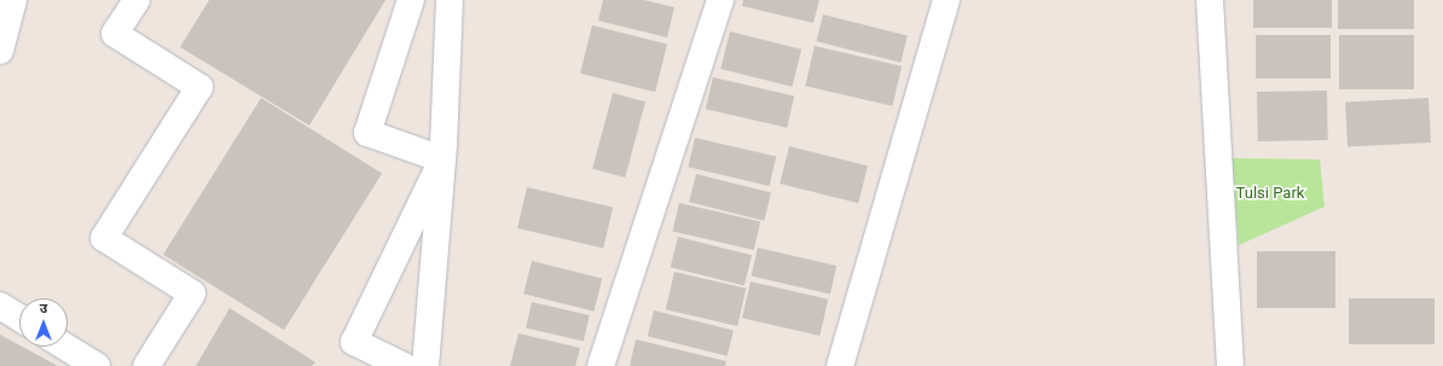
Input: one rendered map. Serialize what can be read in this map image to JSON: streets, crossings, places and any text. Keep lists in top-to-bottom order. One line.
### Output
{"parks":["Tulsi Park"],"north":"top"}
